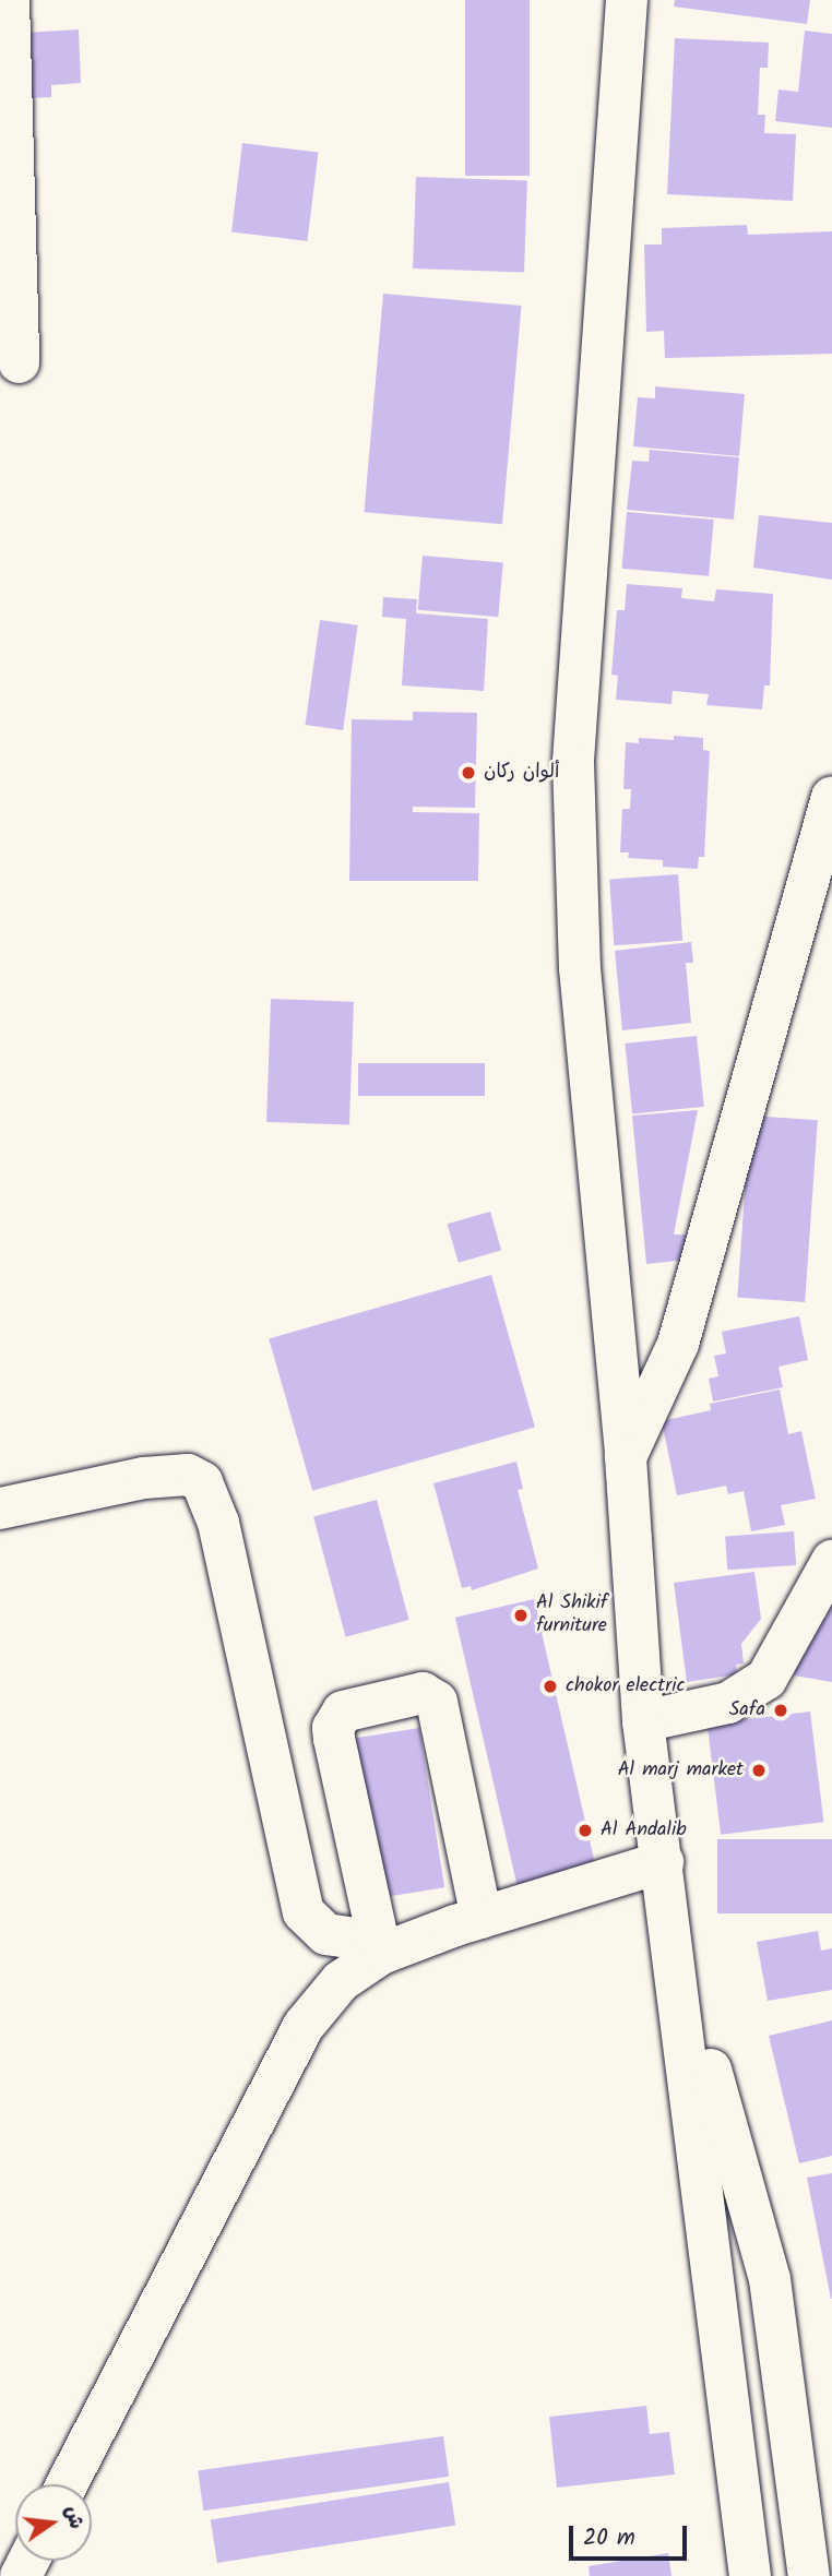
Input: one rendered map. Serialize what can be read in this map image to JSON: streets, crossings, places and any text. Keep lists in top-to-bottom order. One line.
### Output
{"places":["ألوان ركان","Al Shikif furniture","chokor electric","Safa","Al marj market","Al Andalib"],"scale_bar":"20 m","north":"right"}
